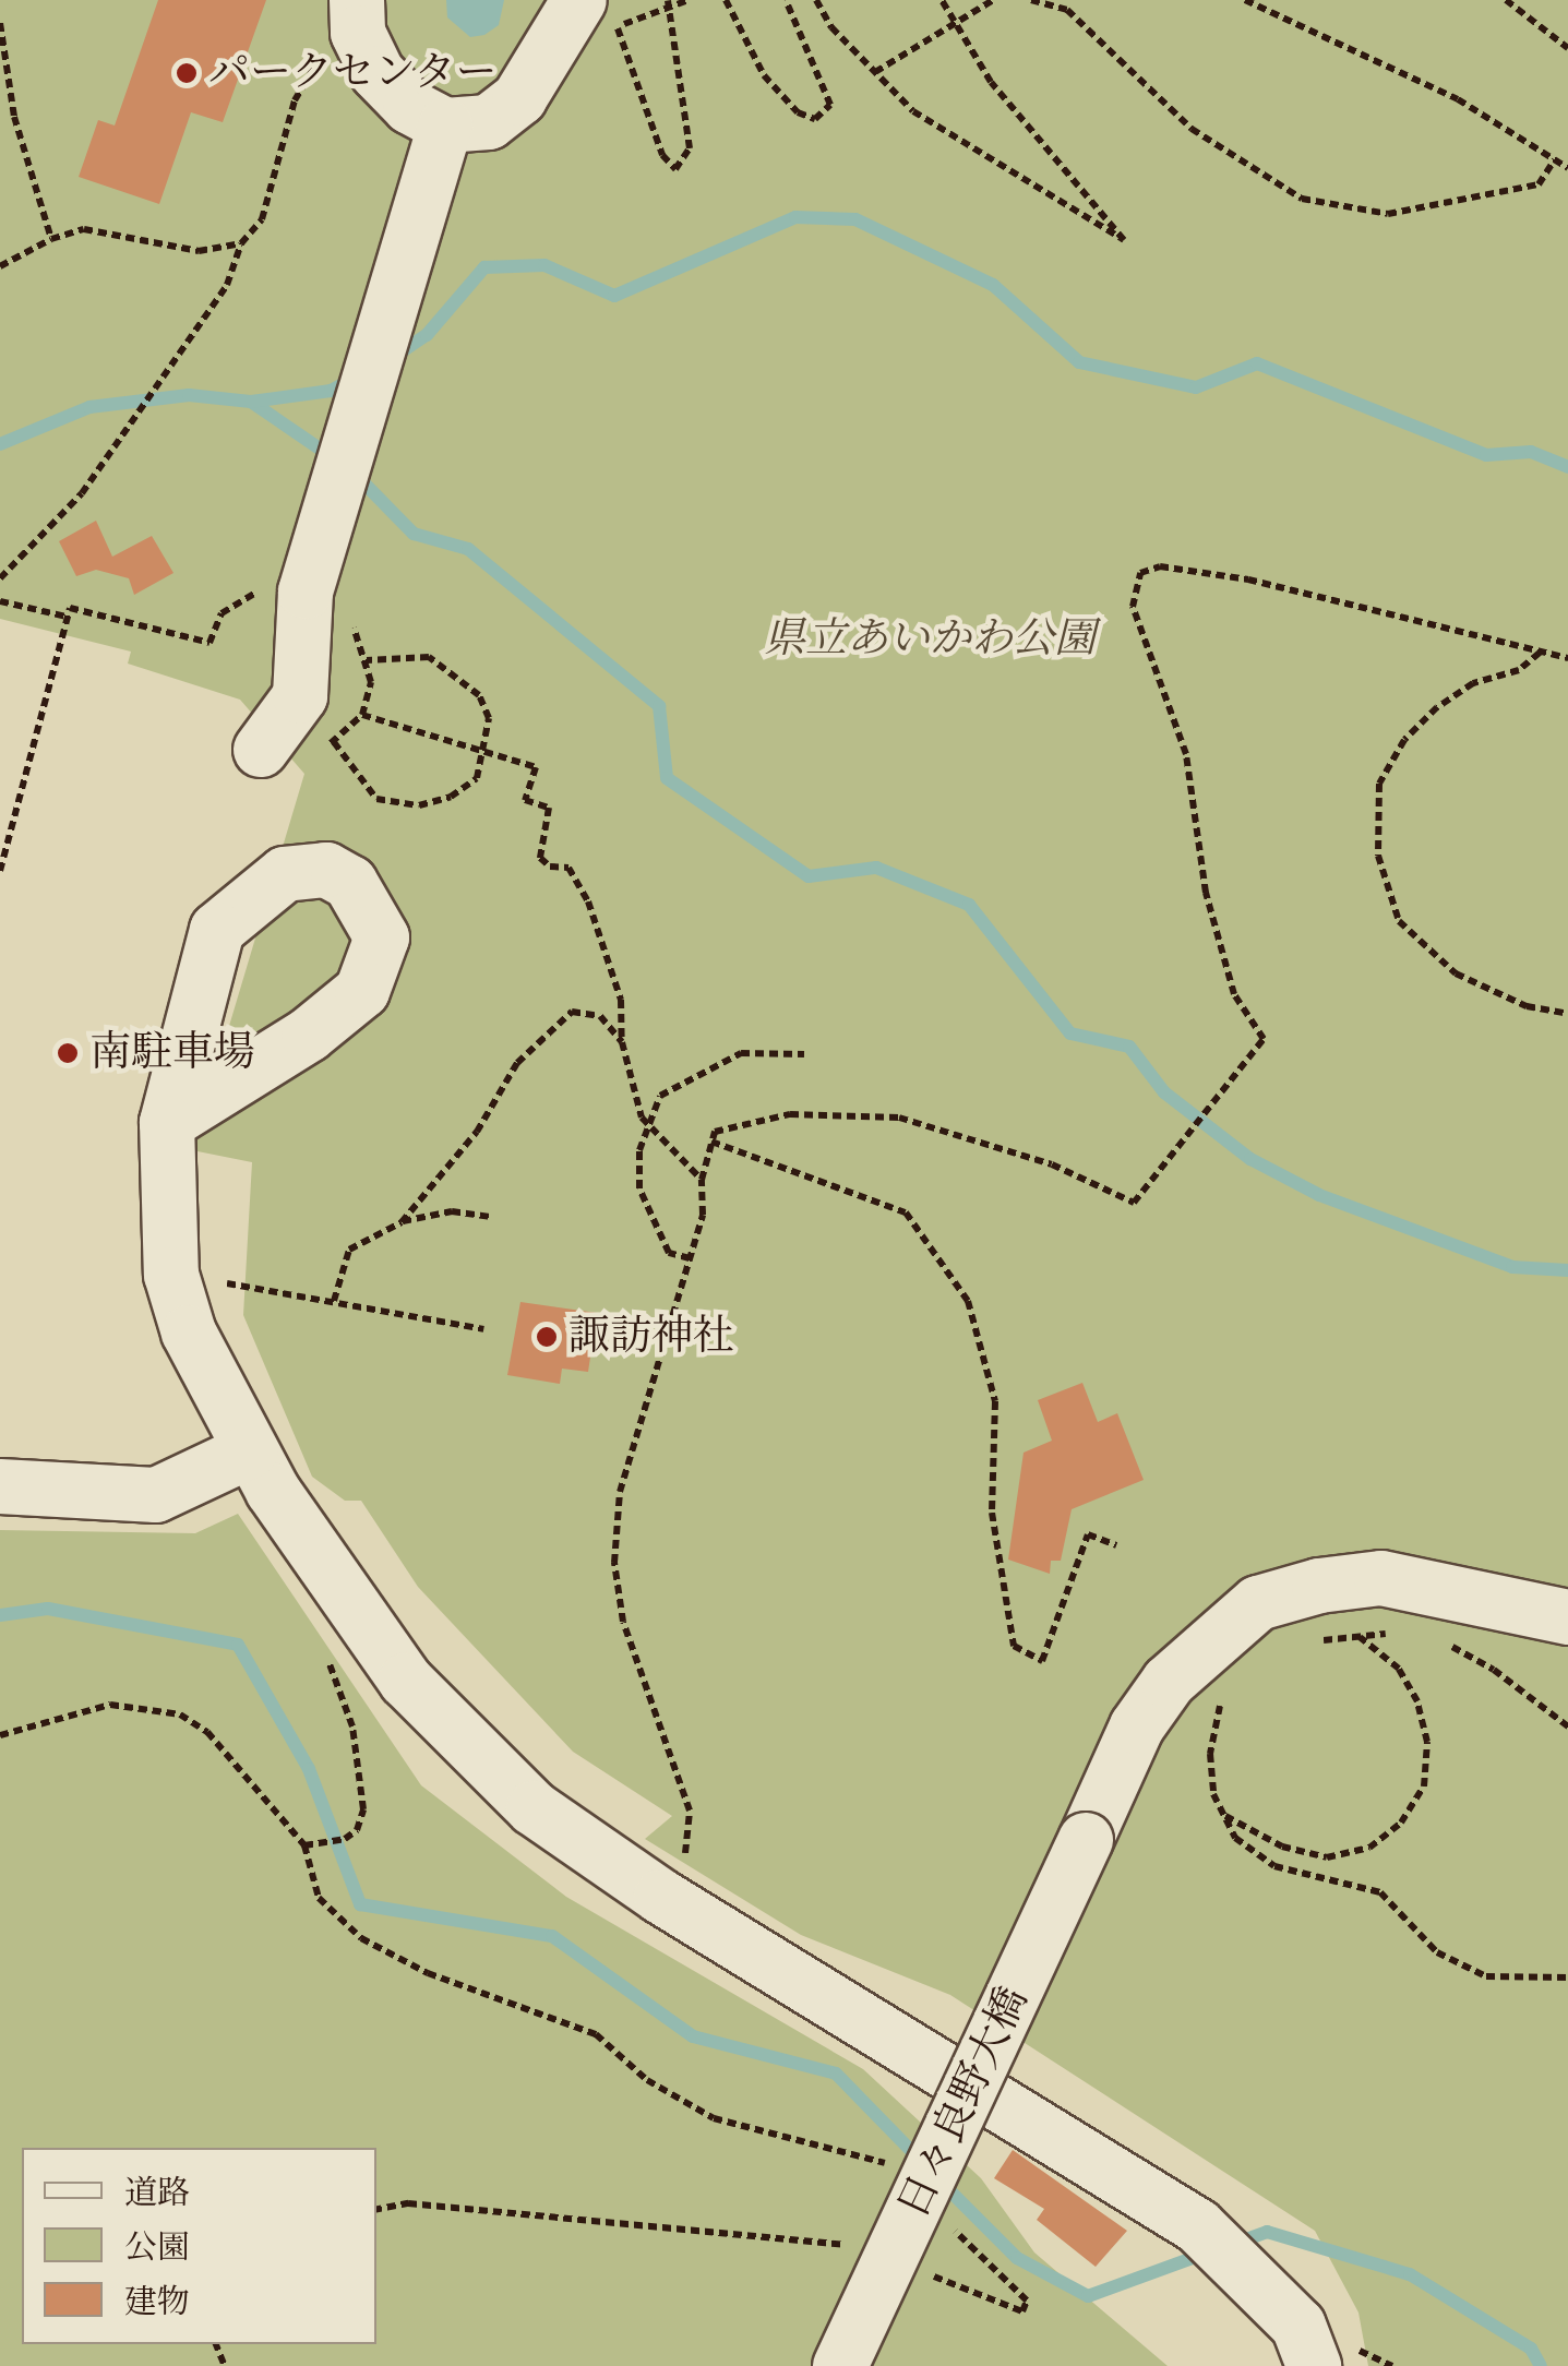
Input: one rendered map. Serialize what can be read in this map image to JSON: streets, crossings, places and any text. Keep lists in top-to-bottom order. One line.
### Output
{"streets":{"street":["日々良野大橋"]},"parks":["県立あいかわ公園"],"places":["パークセンター","南駐車場","諏訪神社"],"legend":["道路","公園","建物"]}
